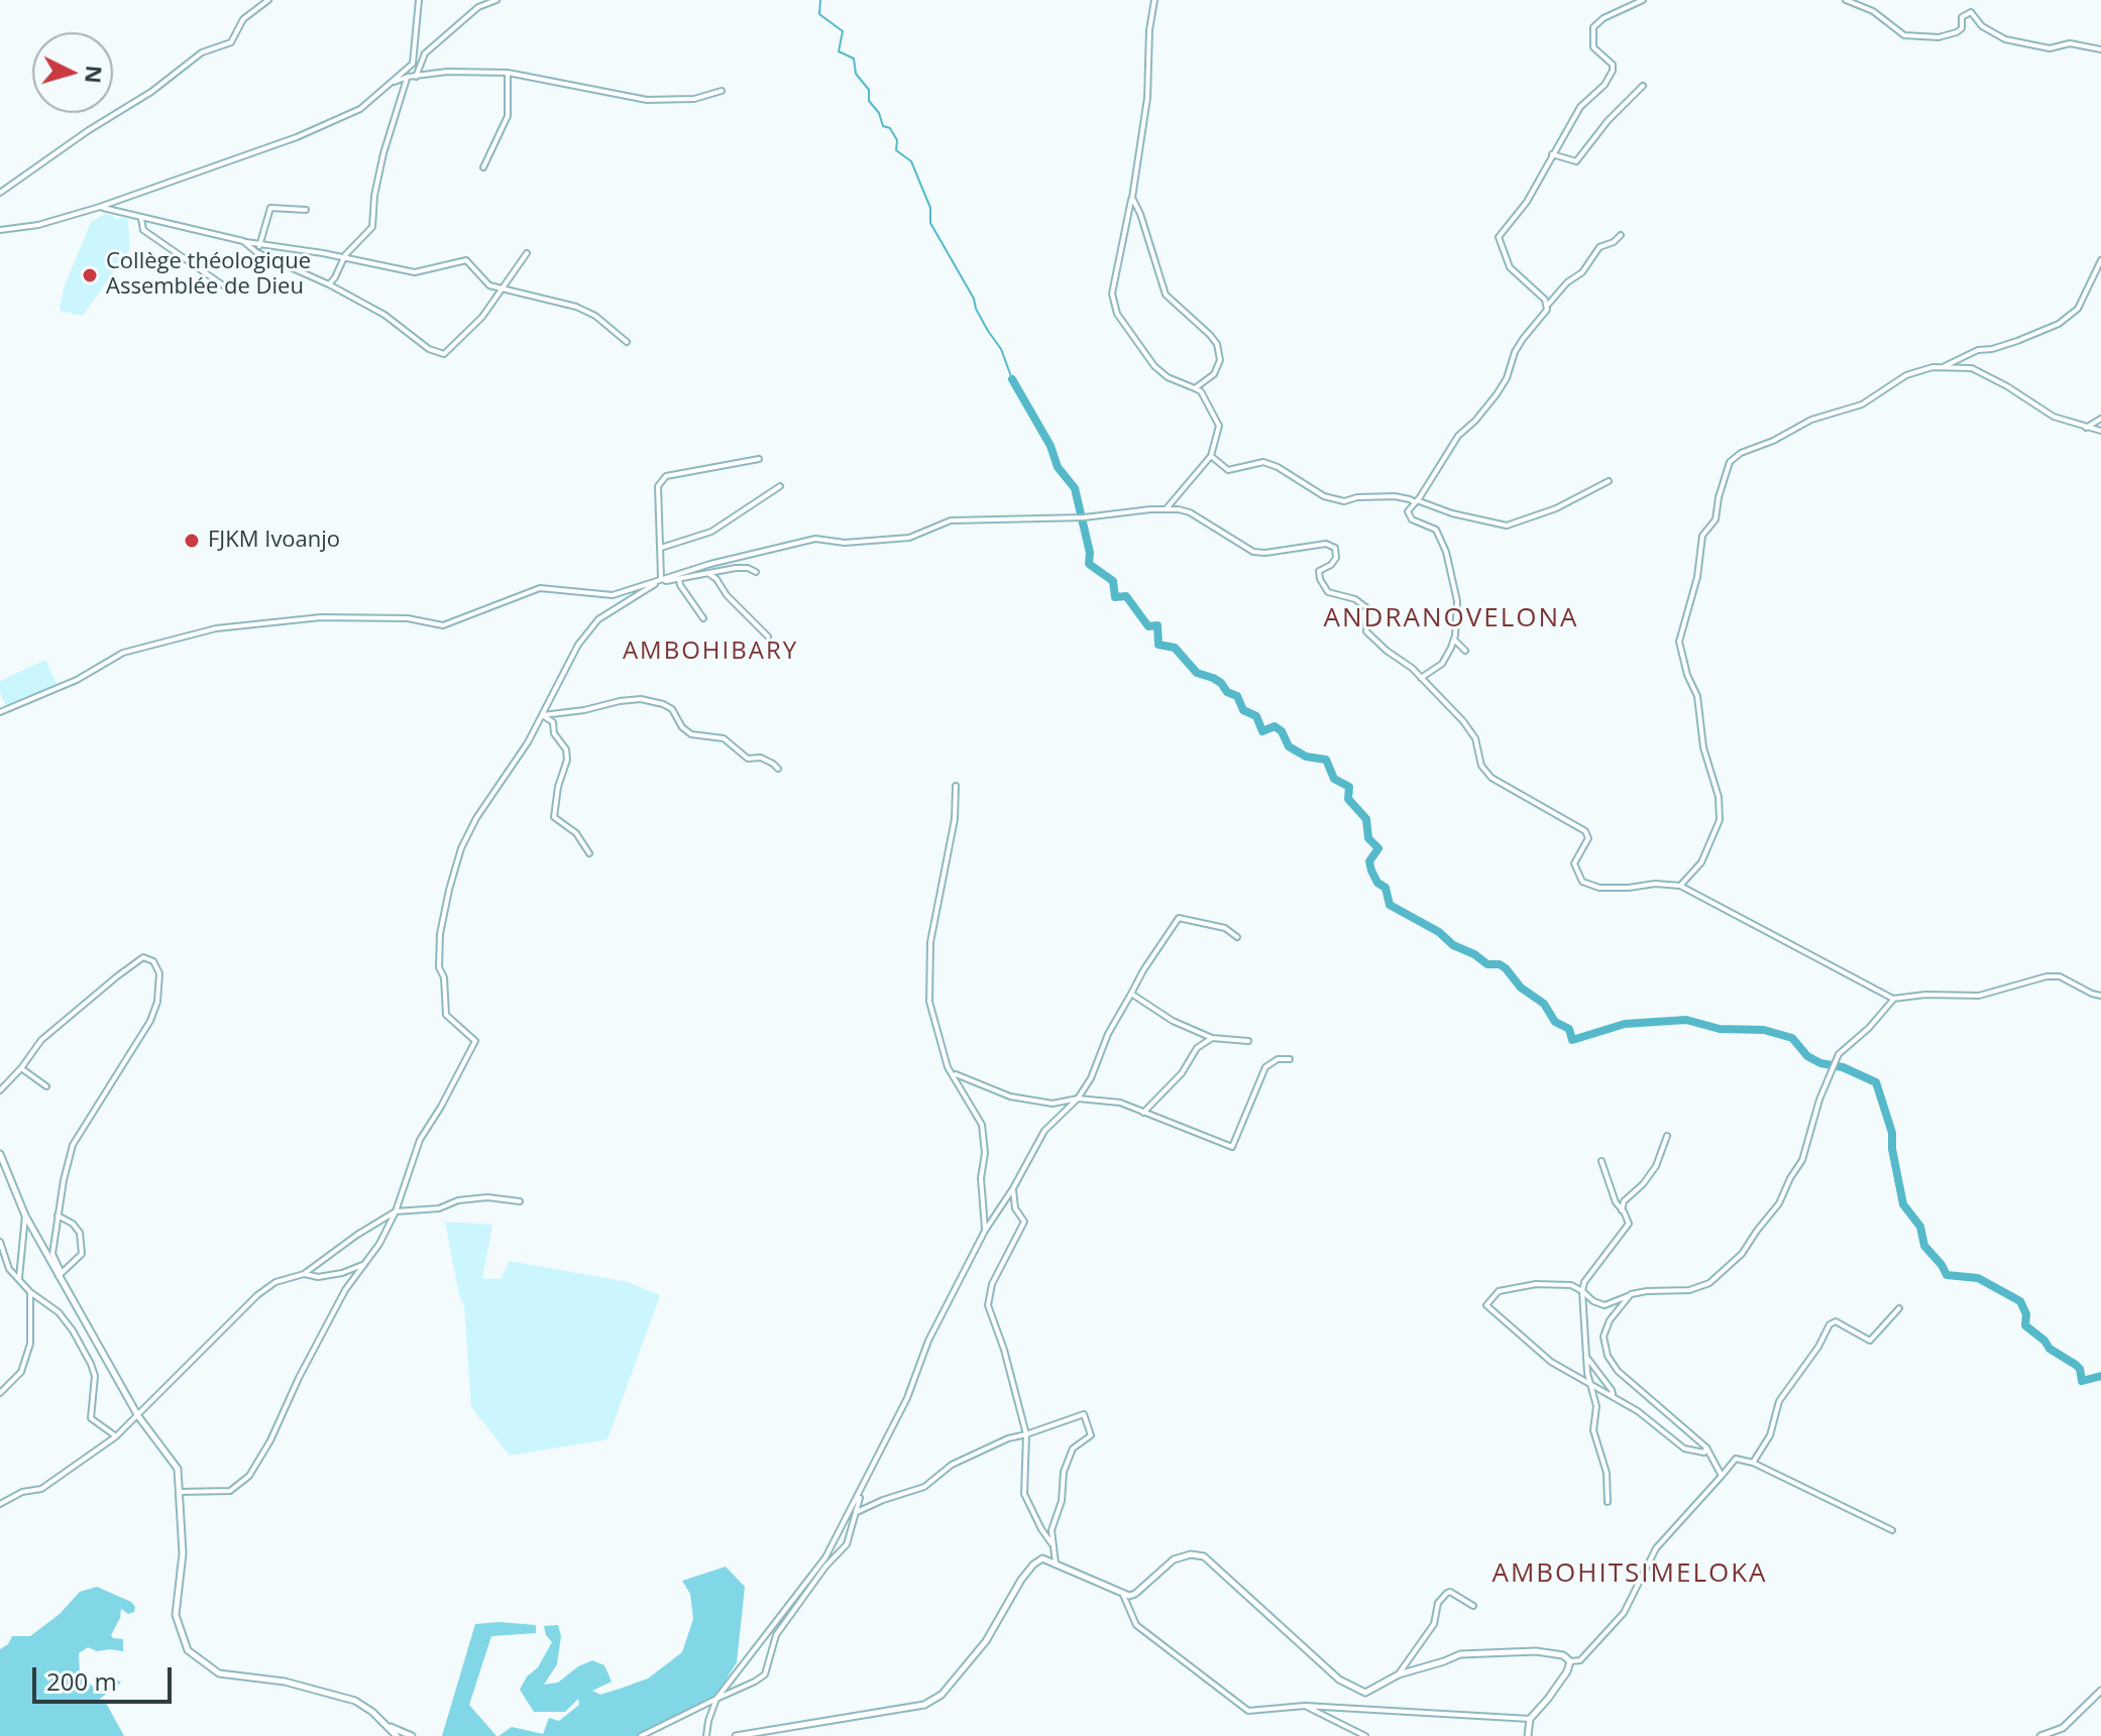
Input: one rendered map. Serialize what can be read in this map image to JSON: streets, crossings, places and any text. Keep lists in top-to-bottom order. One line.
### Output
{"districts":["ANDRANOVELONA","AMBOHIBARY","AMBOHITSIMELOKA"],"places":["Collège théologique Assemblée de Dieu","FJKM Ivoanjo"],"scale_bar":"200 m","north":"right"}
